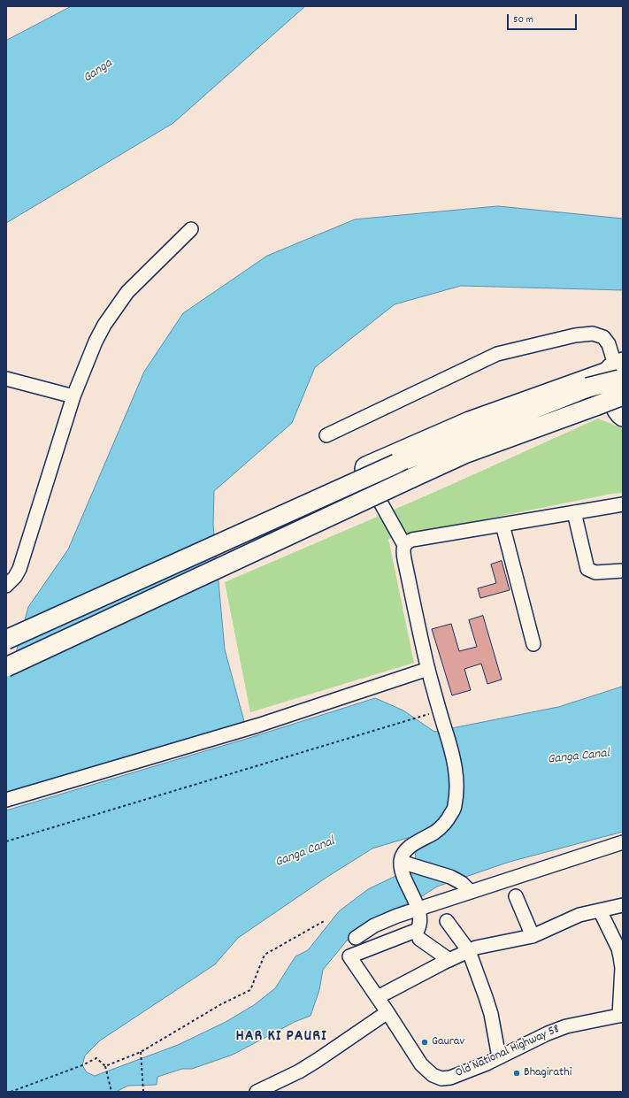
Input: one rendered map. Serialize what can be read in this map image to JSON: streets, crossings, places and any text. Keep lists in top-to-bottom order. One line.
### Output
{"streets":{"street":["Old National Highway 58"]},"districts":["HAR KI PAURI"],"water":["Ganga","Ganga Canal"],"places":["Gaurav","Bhagirathi"],"scale_bar":"50 m"}
